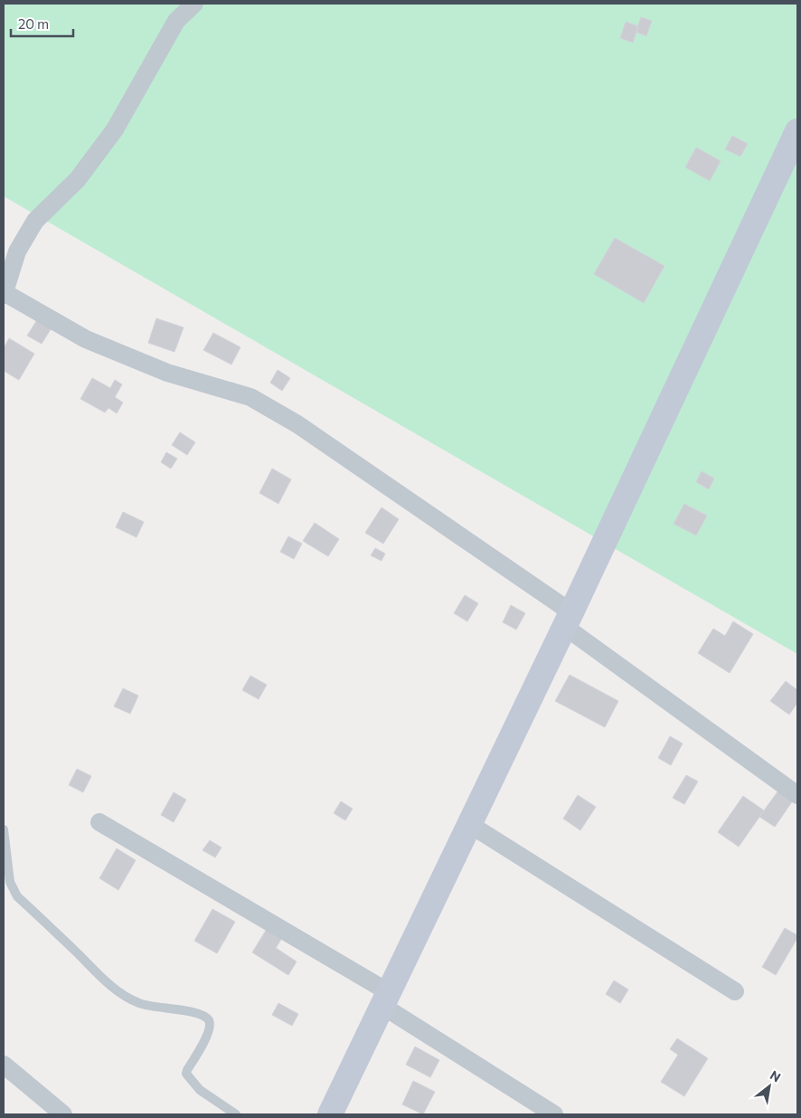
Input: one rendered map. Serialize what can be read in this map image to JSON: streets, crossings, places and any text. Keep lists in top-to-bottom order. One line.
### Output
{"scale_bar":"20 m","north":"top right"}
